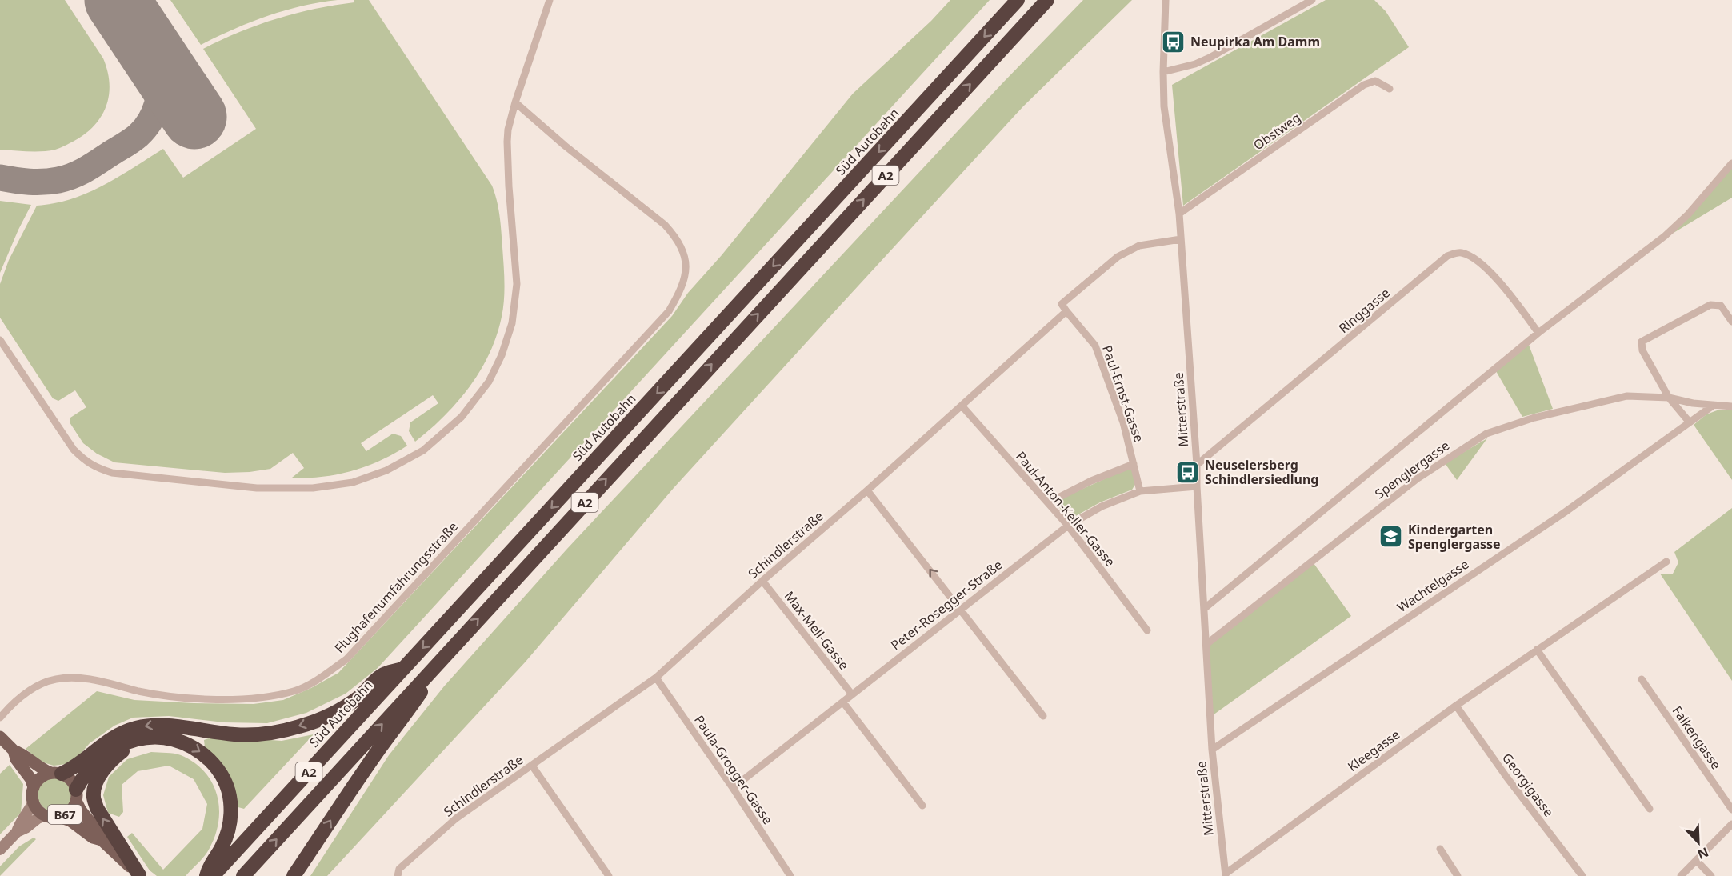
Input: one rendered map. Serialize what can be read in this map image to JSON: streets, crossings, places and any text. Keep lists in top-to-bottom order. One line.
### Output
{"streets":{"highway":["Süd Autobahn","A2"],"main road":["B67"],"street":["Obstweg","Ringgasse","Paul-Ernst-Gasse","Mitterstraße","Spenglergasse","Paul-Anton-Keller-Gasse","Schindlerstraße","Wachtelgasse","Flughafenumfahrungsstraße","Peter-Rosegger-Straße","Max-Mell-Gasse","Falkengasse","Kleegasse","Paula-Grogger-Gasse","Georgigasse"]},"crossings":[["Obstweg","Mitterstraße"],["Ringgasse","Mitterstraße"],["Paul-Ernst-Gasse","Schindlerstraße"],["Paul-Ernst-Gasse","Peter-Rosegger-Straße"],["Mitterstraße","Spenglergasse"],["Mitterstraße","Schindlerstraße"],["Mitterstraße","Wachtelgasse"],["Mitterstraße","Peter-Rosegger-Straße"],["Mitterstraße","Kleegasse"],["Spenglergasse","Wachtelgasse"],["Paul-Anton-Keller-Gasse","Schindlerstraße"],["Paul-Anton-Keller-Gasse","Peter-Rosegger-Straße"],["Schindlerstraße","Max-Mell-Gasse"],["Schindlerstraße","Paula-Grogger-Gasse"],["Peter-Rosegger-Straße","Max-Mell-Gasse"],["Peter-Rosegger-Straße","Paula-Grogger-Gasse"],["Kleegasse","Georgigasse"]],"places":{"bus stop":["Neupirka Am Damm","Neuseiersberg Schindlersiedlung"],"school or university":["Kindergarten Spenglergasse"]},"north":"bottom right"}
